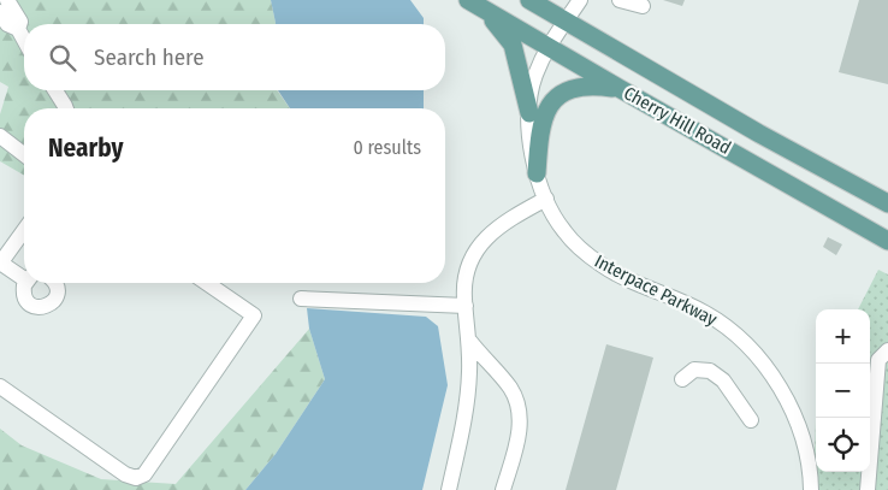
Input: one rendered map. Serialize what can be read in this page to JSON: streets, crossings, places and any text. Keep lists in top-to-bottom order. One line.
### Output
{"streets":{"main road":["Cherry Hill Road"],"street":["Interpace Parkway"]},"crossings":[["Cherry Hill Road","Interpace Parkway"]],"page":{"search":"Search here","heading":["Nearby","0 results"],"map_buttons":["+","−"]}}
